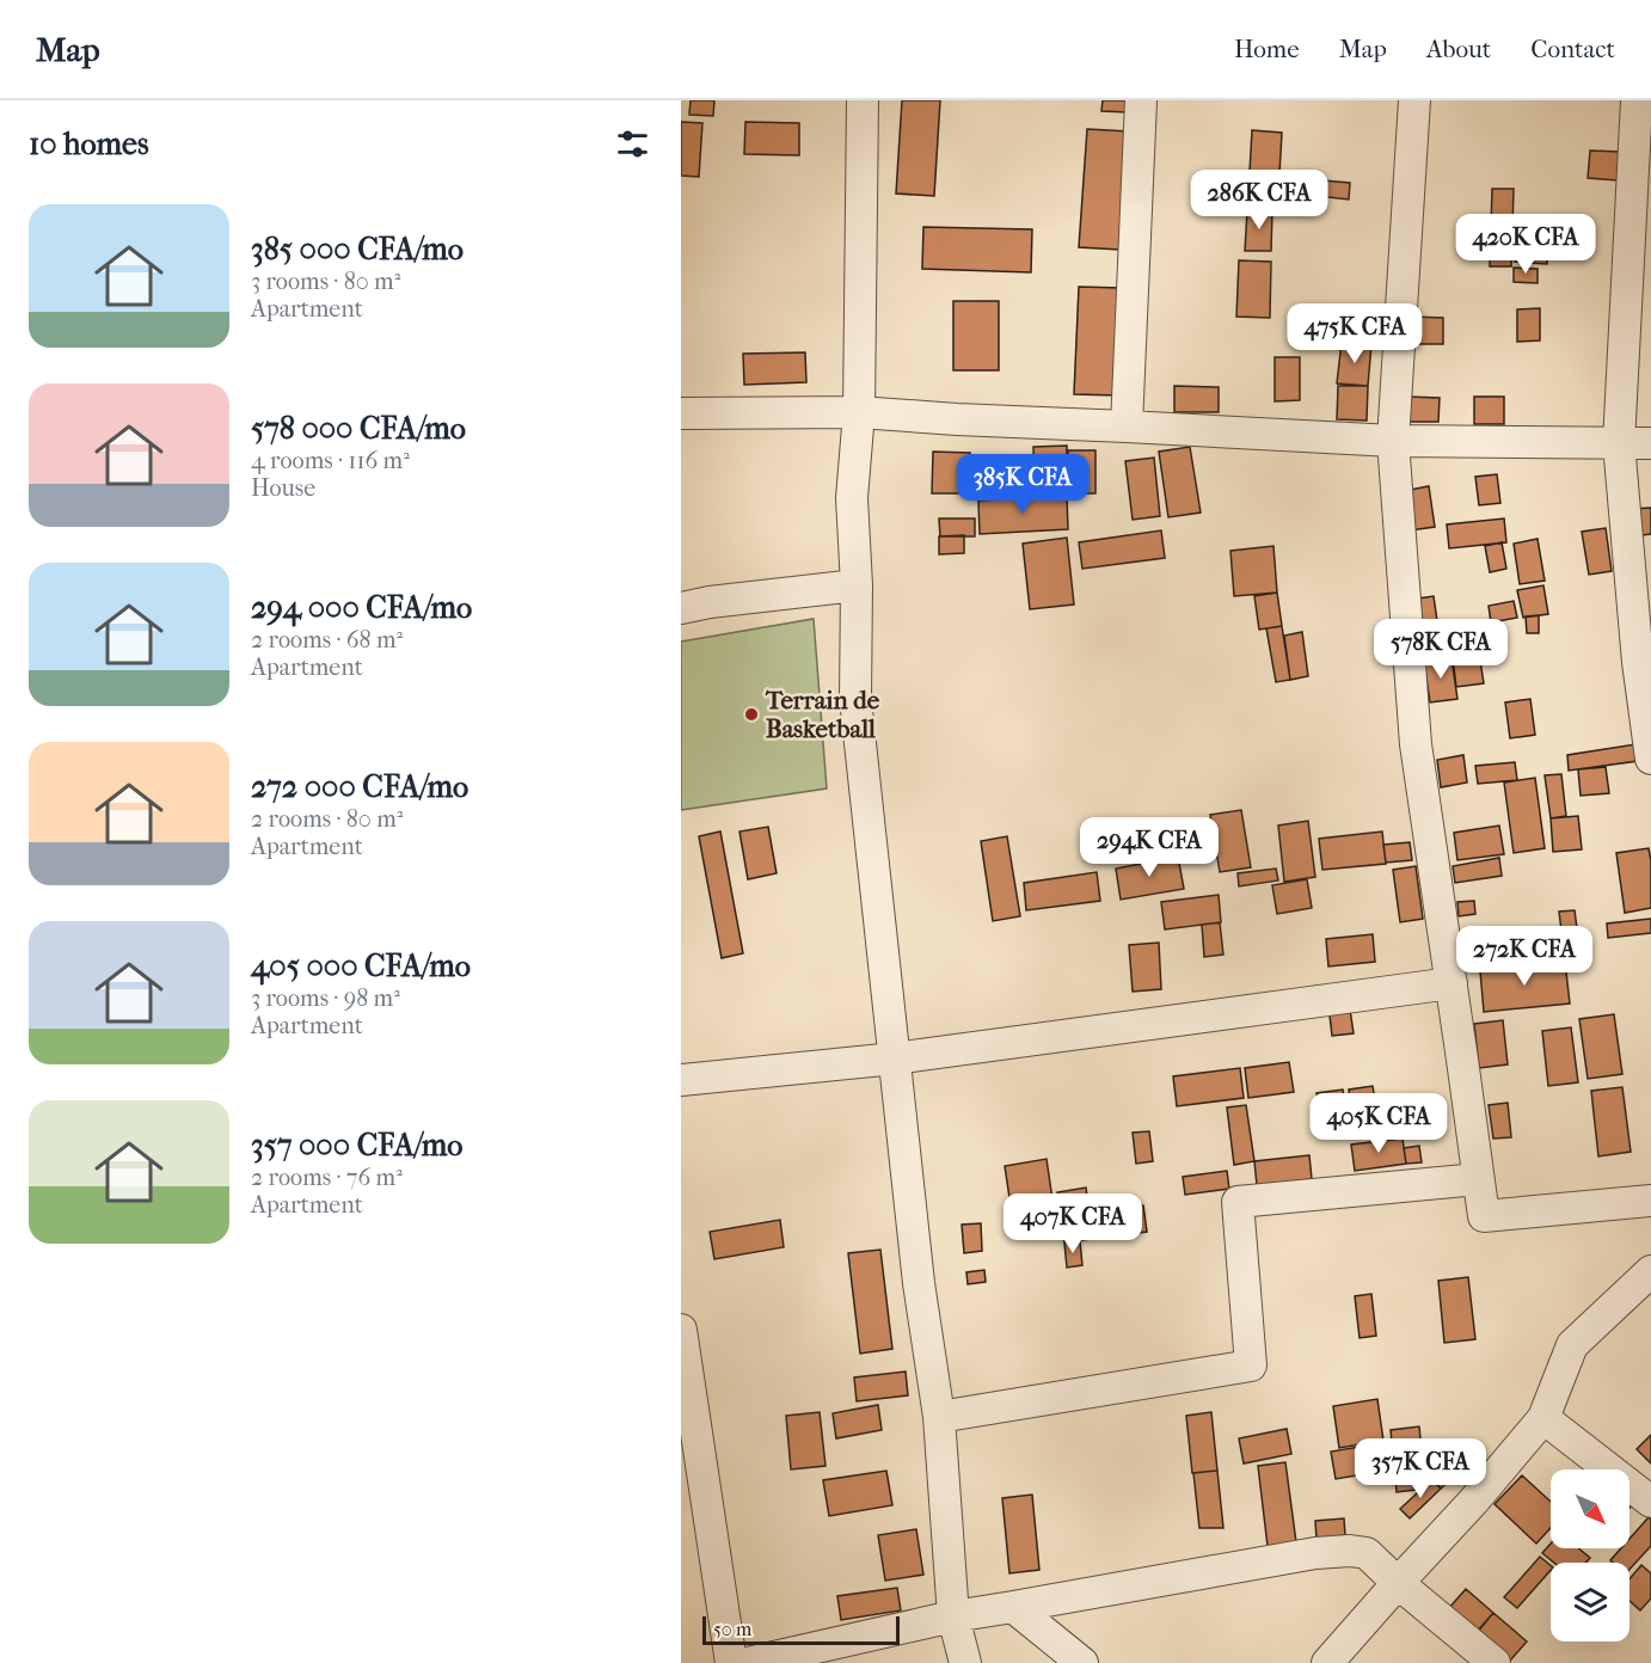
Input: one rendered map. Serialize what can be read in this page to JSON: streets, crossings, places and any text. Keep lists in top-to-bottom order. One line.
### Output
{"places":["Terrain de Basketball"],"scale_bar":"50 m","north":"bottom right","page":{"header":"Map","nav":["Home","Map","About","Contact"],"heading":"10 homes","price":["286K CFA","420K CFA","475K CFA","385K CFA","578K CFA","294K CFA","272K CFA","405K CFA","407K CFA","357K CFA"],"list":[{"name":"385 000 CFA/mo","note":"3 rooms · 80 m² · Apartment"},{"name":"578 000 CFA/mo","note":"4 rooms · 116 m² · House"},{"name":"294 000 CFA/mo","note":"2 rooms · 68 m² · Apartment"},{"name":"272 000 CFA/mo","note":"2 rooms · 80 m² · Apartment"},{"name":"405 000 CFA/mo","note":"3 rooms · 98 m² · Apartment"},{"name":"357 000 CFA/mo","note":"2 rooms · 76 m² · Apartment"}],"scale":"50 m"}}
